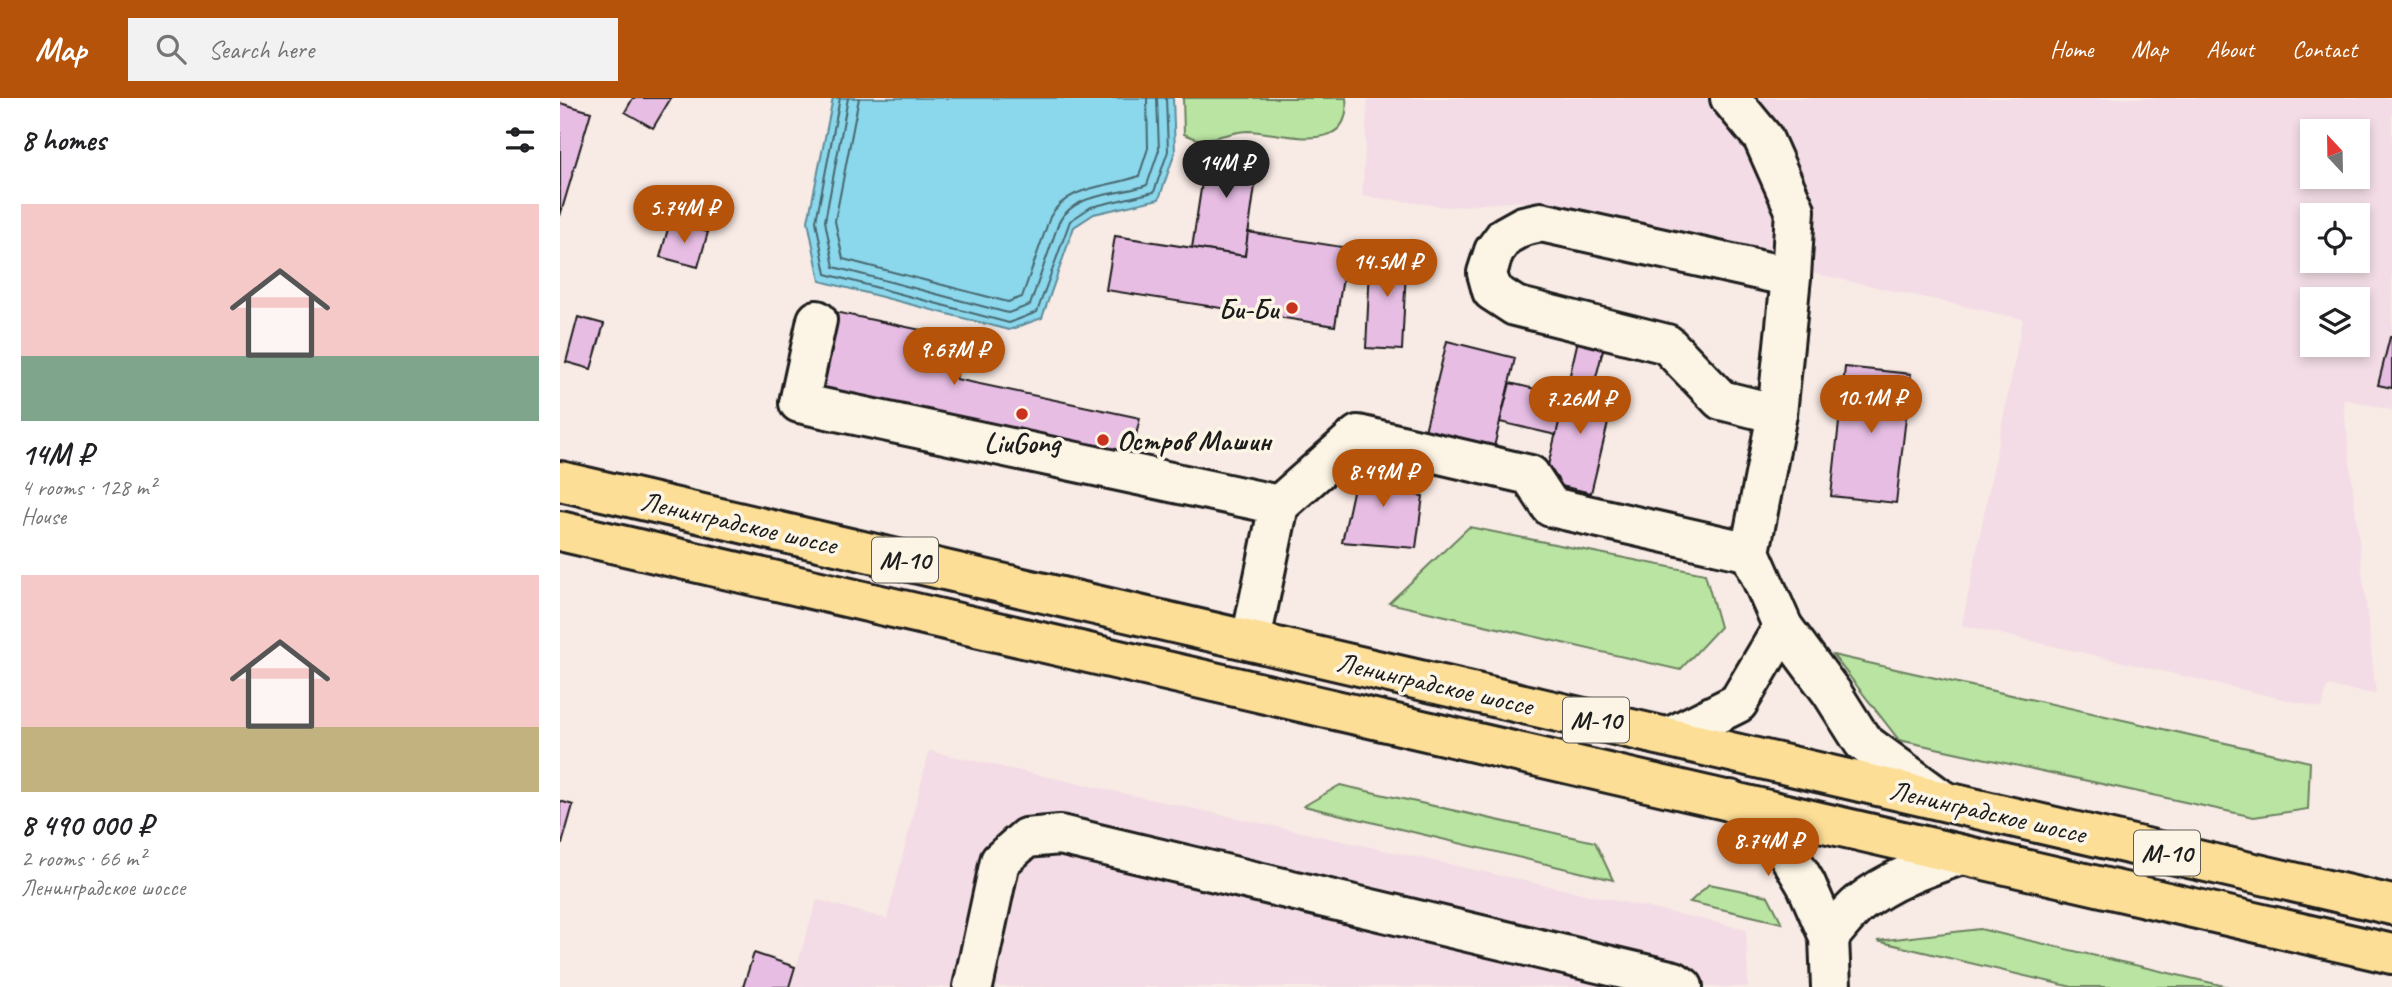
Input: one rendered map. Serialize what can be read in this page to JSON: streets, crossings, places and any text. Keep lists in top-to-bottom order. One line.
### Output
{"streets":{"highway":["Ленинградское шоссе","М-10"]},"places":["Би-Би","LiuGong","Остров Машин"],"north":"top","page":{"header":"Map","search":"Search here","nav":["Home","Map","About","Contact"],"heading":"8 homes","price":["14M ₽","5.74M ₽","14.5M ₽","9.67M ₽","10.1M ₽","7.26M ₽","8.49M ₽","8.74M ₽"],"list":[{"name":"14M ₽","note":"4 rooms · 128 m² · House"},{"name":"8 490 000 ₽","note":"2 rooms · 66 m² · Ленинградское шоссе"}]}}
